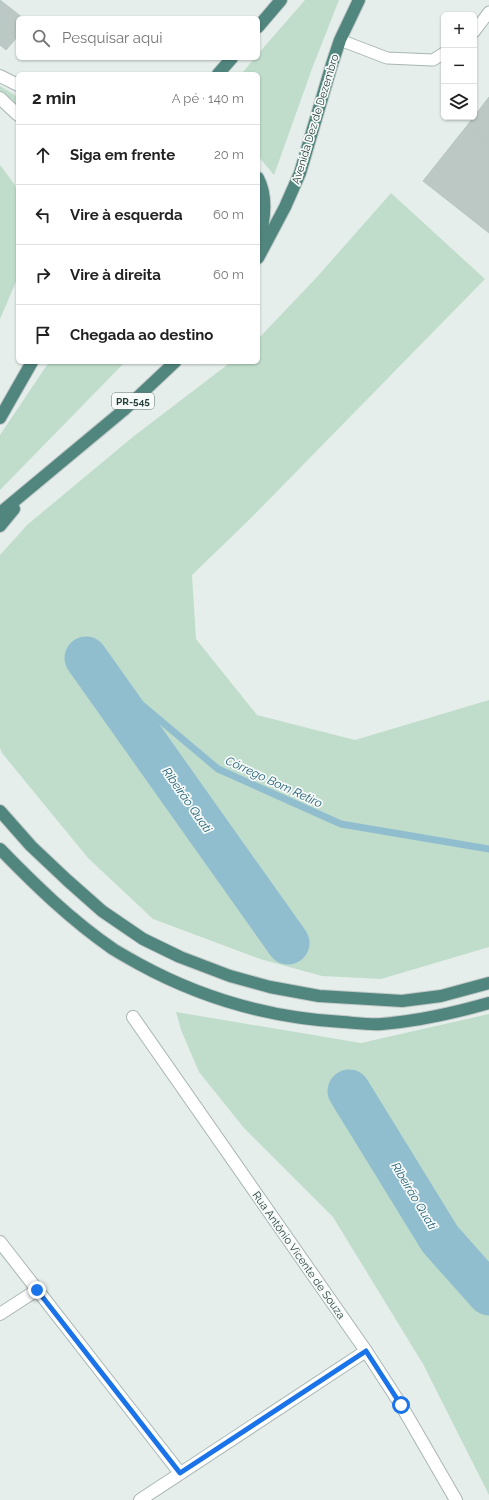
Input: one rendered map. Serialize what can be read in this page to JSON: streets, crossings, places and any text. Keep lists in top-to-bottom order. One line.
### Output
{"streets":{"highway":["Avenida Dez de Dezembro","PR-545"],"street":["Rua Antônio Vicente de Souza"]},"water":["Córrego Bom Retiro","Ribeirão Quati"],"page":{"map_buttons":["+","−"],"search":"Pesquisar aqui","heading":["2 min","A pé · 140 m"],"list":[["Siga em frente","20 m"],["Vire à esquerda","60 m"],["Vire à direita","60 m"],"Chegada ao destino"]}}
